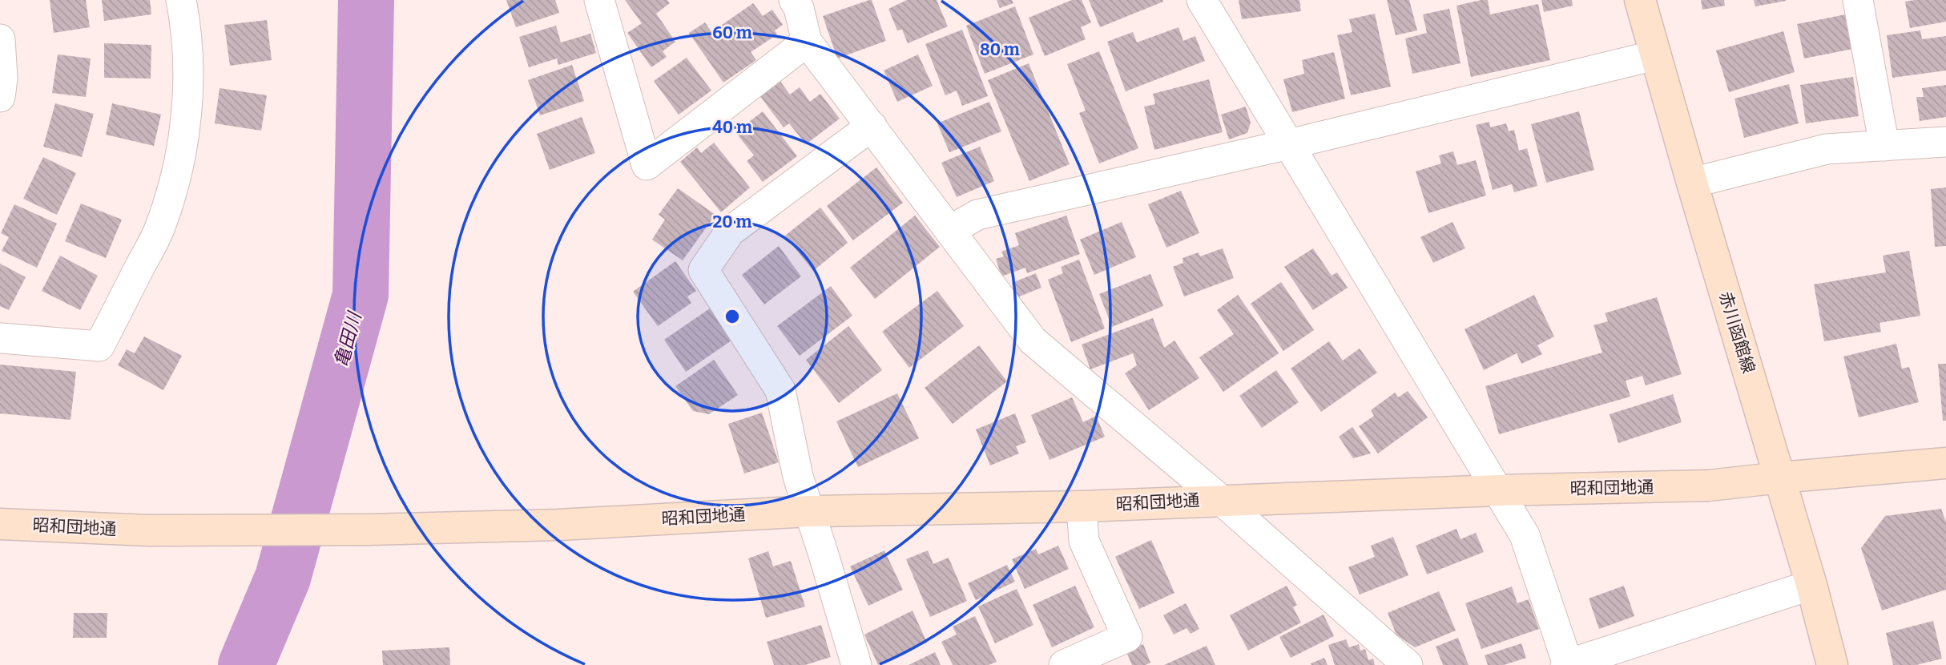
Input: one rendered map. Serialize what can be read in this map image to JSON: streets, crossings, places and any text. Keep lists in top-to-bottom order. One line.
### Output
{"streets":{"street":["赤川函館線","昭和団地通"]},"crossings":[["赤川函館線","昭和団地通"]],"water":["亀田川"],"rings":["60 m","80 m","40 m","20 m"]}
